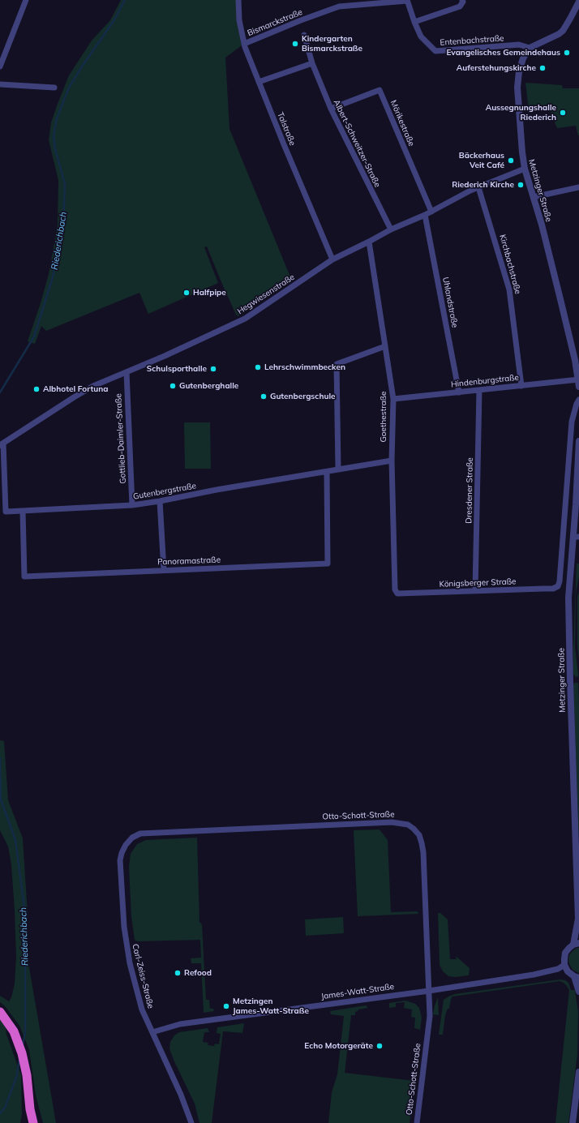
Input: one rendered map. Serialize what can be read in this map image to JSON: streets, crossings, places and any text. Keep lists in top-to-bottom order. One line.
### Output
{"streets":{"street":["Bismarckstraße","Entenbachstraße","Mörikestraße","Talstraße","Albert-Schweitzer-Straße","Metzinger Straße","Kirchbachstraße","Hegwiesenstraße","Uhlandstraße","Hindenburgstraße","Goethestraße","Gottlieb-Daimler-Straße","Dresdener Straße","Gutenbergstraße","Panoramastraße","Königsberger Straße","Otto-Schott-Straße","Carl-Zeiss-Straße","James-Watt-Straße"]},"crossings":[["Bismarckstraße","Entenbachstraße"],["Bismarckstraße","Talstraße"],["Entenbachstraße","Metzinger Straße"],["Mörikestraße","Albert-Schweitzer-Straße"],["Mörikestraße","Hegwiesenstraße"],["Talstraße","Hegwiesenstraße"],["Albert-Schweitzer-Straße","Hegwiesenstraße"],["Metzinger Straße","Hegwiesenstraße"],["Metzinger Straße","Hindenburgstraße"],["Kirchbachstraße","Hegwiesenstraße"],["Kirchbachstraße","Hindenburgstraße"],["Hegwiesenstraße","Uhlandstraße"],["Hegwiesenstraße","Goethestraße"],["Hegwiesenstraße","Gottlieb-Daimler-Straße"],["Hegwiesenstraße","Gutenbergstraße"],["Uhlandstraße","Hindenburgstraße"],["Hindenburgstraße","Goethestraße"],["Hindenburgstraße","Dresdener Straße"],["Goethestraße","Gutenbergstraße"],["Goethestraße","Königsberger Straße"],["Gottlieb-Daimler-Straße","Gutenbergstraße"],["Dresdener Straße","Königsberger Straße"],["Gutenbergstraße","Panoramastraße"],["Otto-Schott-Straße","Carl-Zeiss-Straße"],["Otto-Schott-Straße","James-Watt-Straße"],["Carl-Zeiss-Straße","James-Watt-Straße"]],"water":["Riederichbach"],"places":["Kindergarten Bismarckstraße","Evangelisches Gemeindehaus","Auferstehungskirche","Aussegnungshalle Riederich","Bäckerhaus Veit Café","Riederich Kirche","Halfpipe","Lehrschwimmbecken","Schulsporthalle","Gutenberghalle","Albhotel Fortuna","Gutenbergschule","Refood","Metzingen James-Watt-Straße","Echo Motorgeräte"]}
